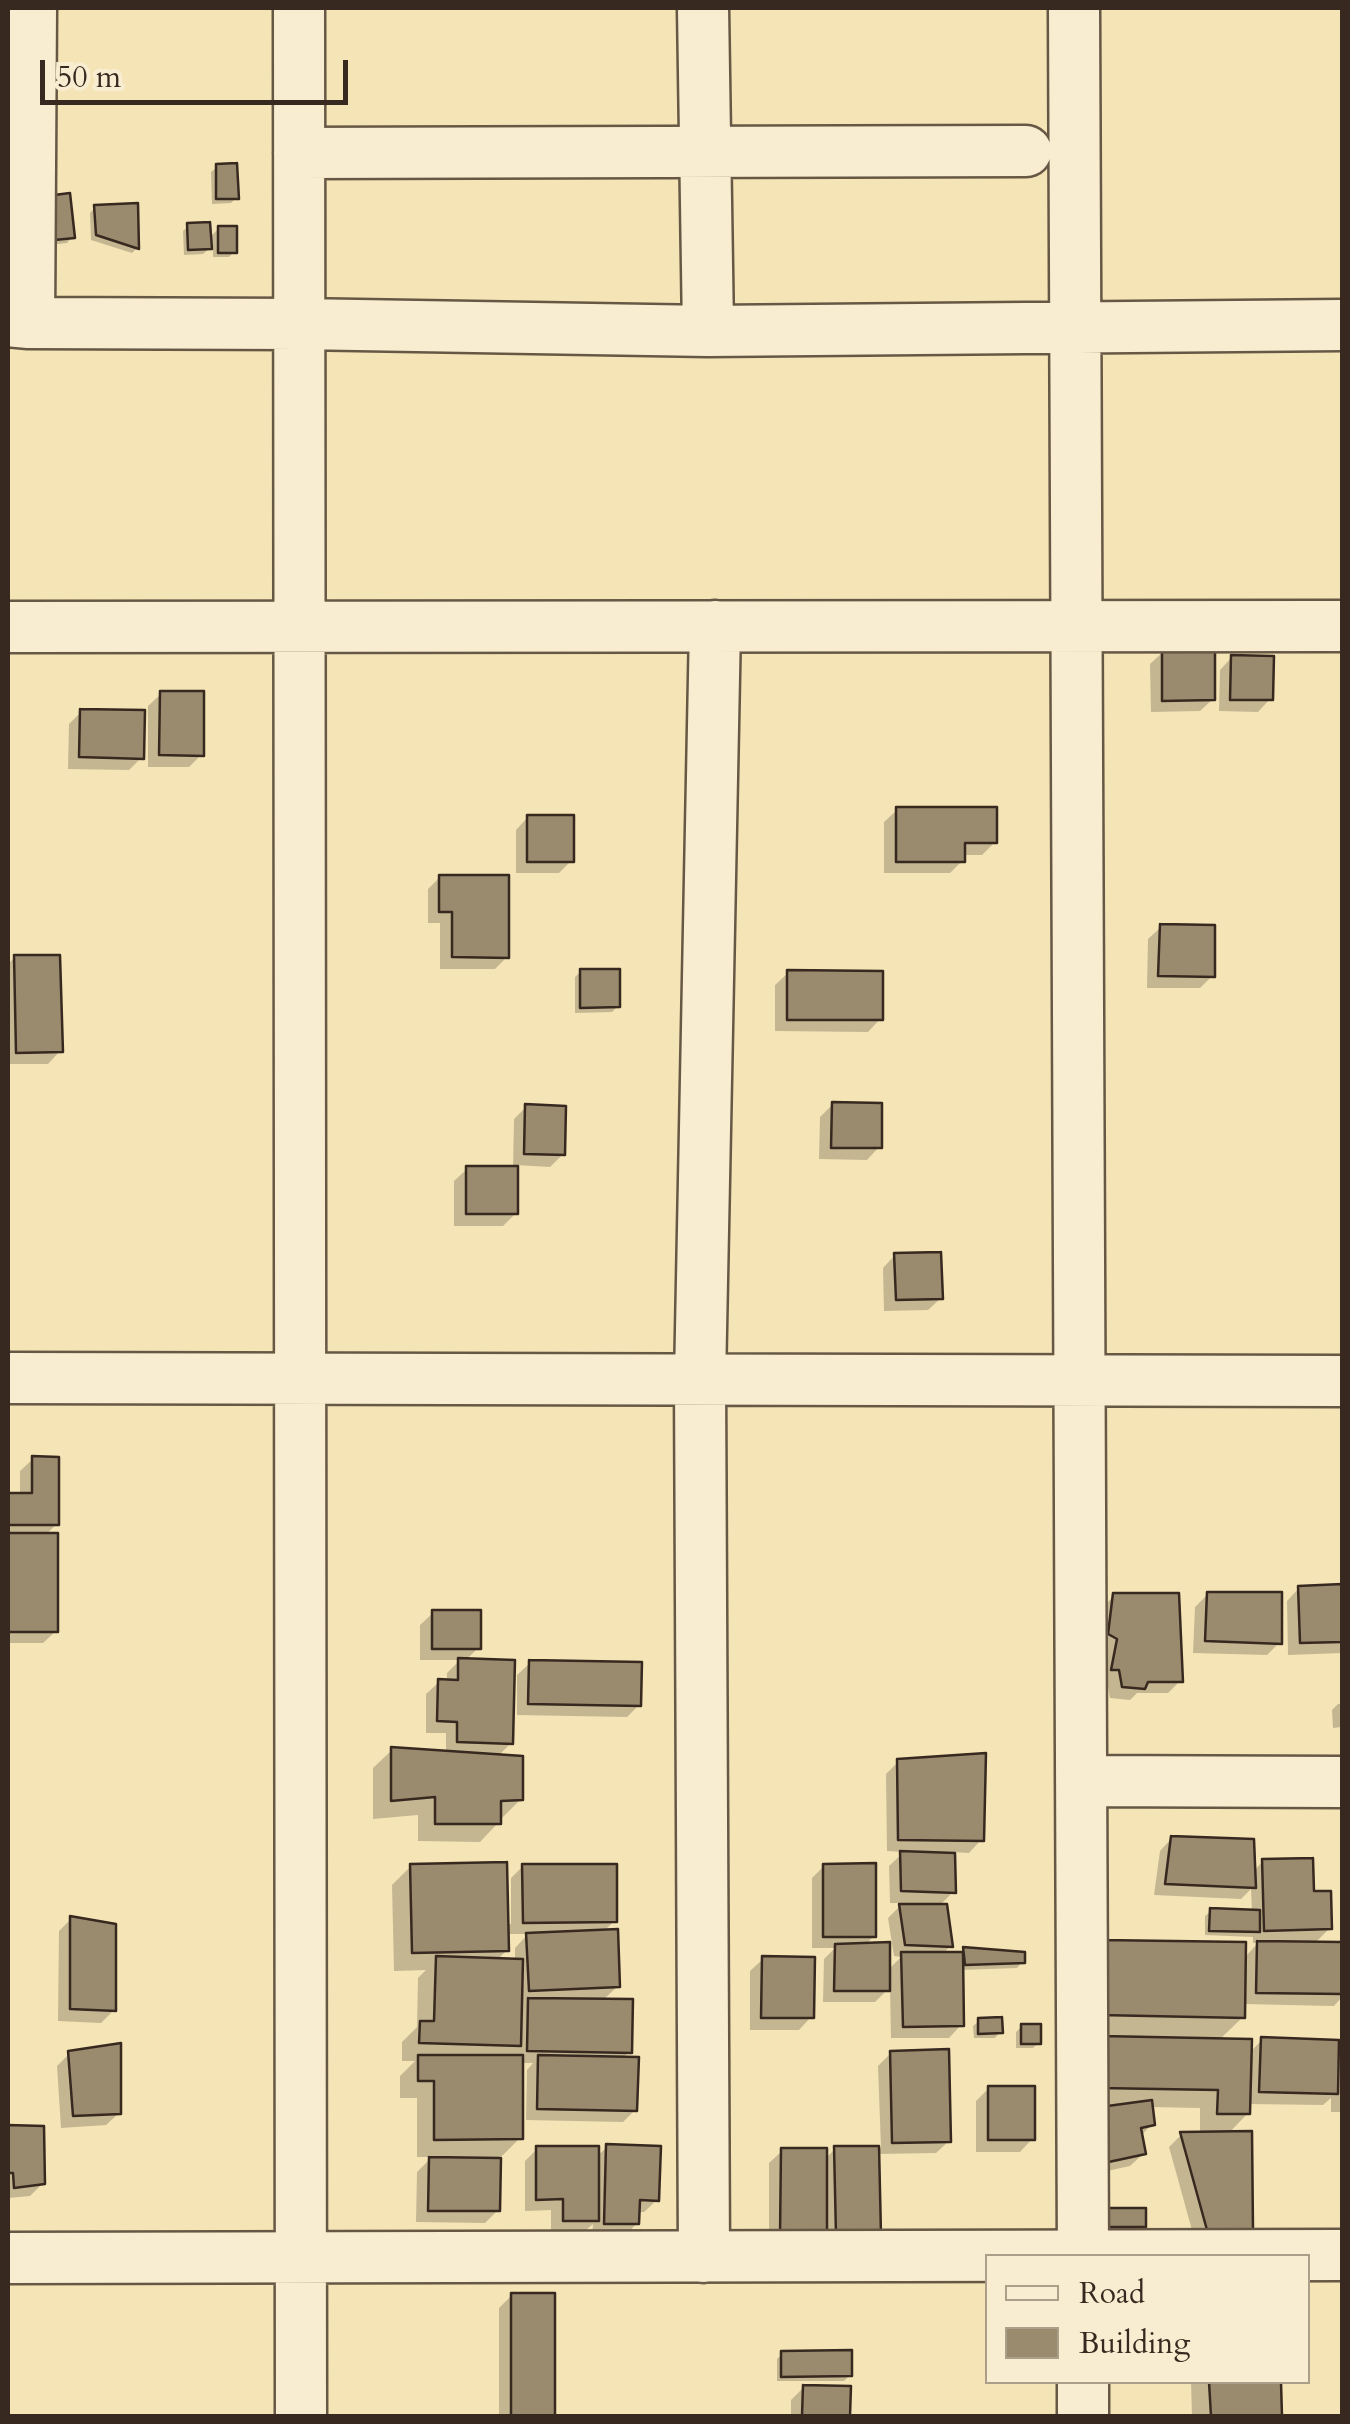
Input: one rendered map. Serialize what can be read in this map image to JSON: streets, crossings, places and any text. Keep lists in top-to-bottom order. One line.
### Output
{"legend":["Road","Building"],"scale_bar":"50 m"}
